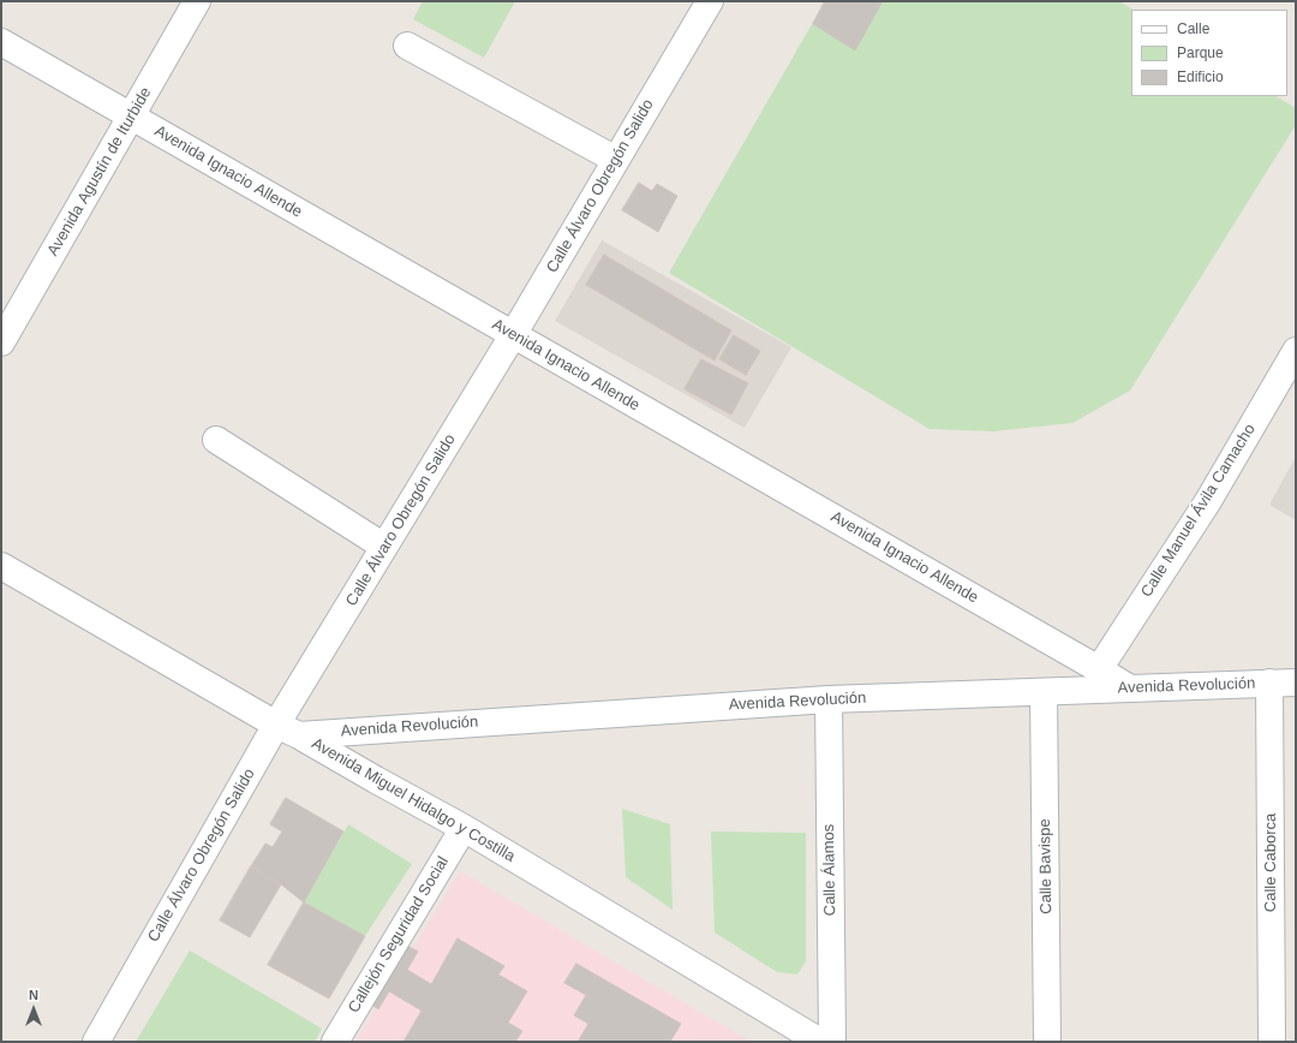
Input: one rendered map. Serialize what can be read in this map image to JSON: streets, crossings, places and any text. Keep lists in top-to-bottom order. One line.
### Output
{"streets":{"street":["Avenida Agustín de Iturbide","Avenida Ignacio Allende","Calle Álvaro Obregón Salido","Calle Manuel Ávila Camacho","Avenida Revolución","Avenida Miguel Hidalgo y Costilla","Calle Caborca","Calle Bavispe","Calle Álamos","Callejón Seguridad Social"]},"crossings":[["Avenida Agustín de Iturbide","Avenida Ignacio Allende"],["Avenida Ignacio Allende","Calle Álvaro Obregón Salido"],["Avenida Ignacio Allende","Calle Manuel Ávila Camacho"],["Avenida Ignacio Allende","Avenida Revolución"],["Calle Álvaro Obregón Salido","Avenida Miguel Hidalgo y Costilla"],["Avenida Revolución","Avenida Miguel Hidalgo y Costilla"],["Avenida Revolución","Calle Caborca"],["Avenida Revolución","Calle Bavispe"],["Avenida Revolución","Calle Álamos"],["Avenida Miguel Hidalgo y Costilla","Callejón Seguridad Social"]],"legend":["Calle","Parque","Edificio"],"north":"top"}
